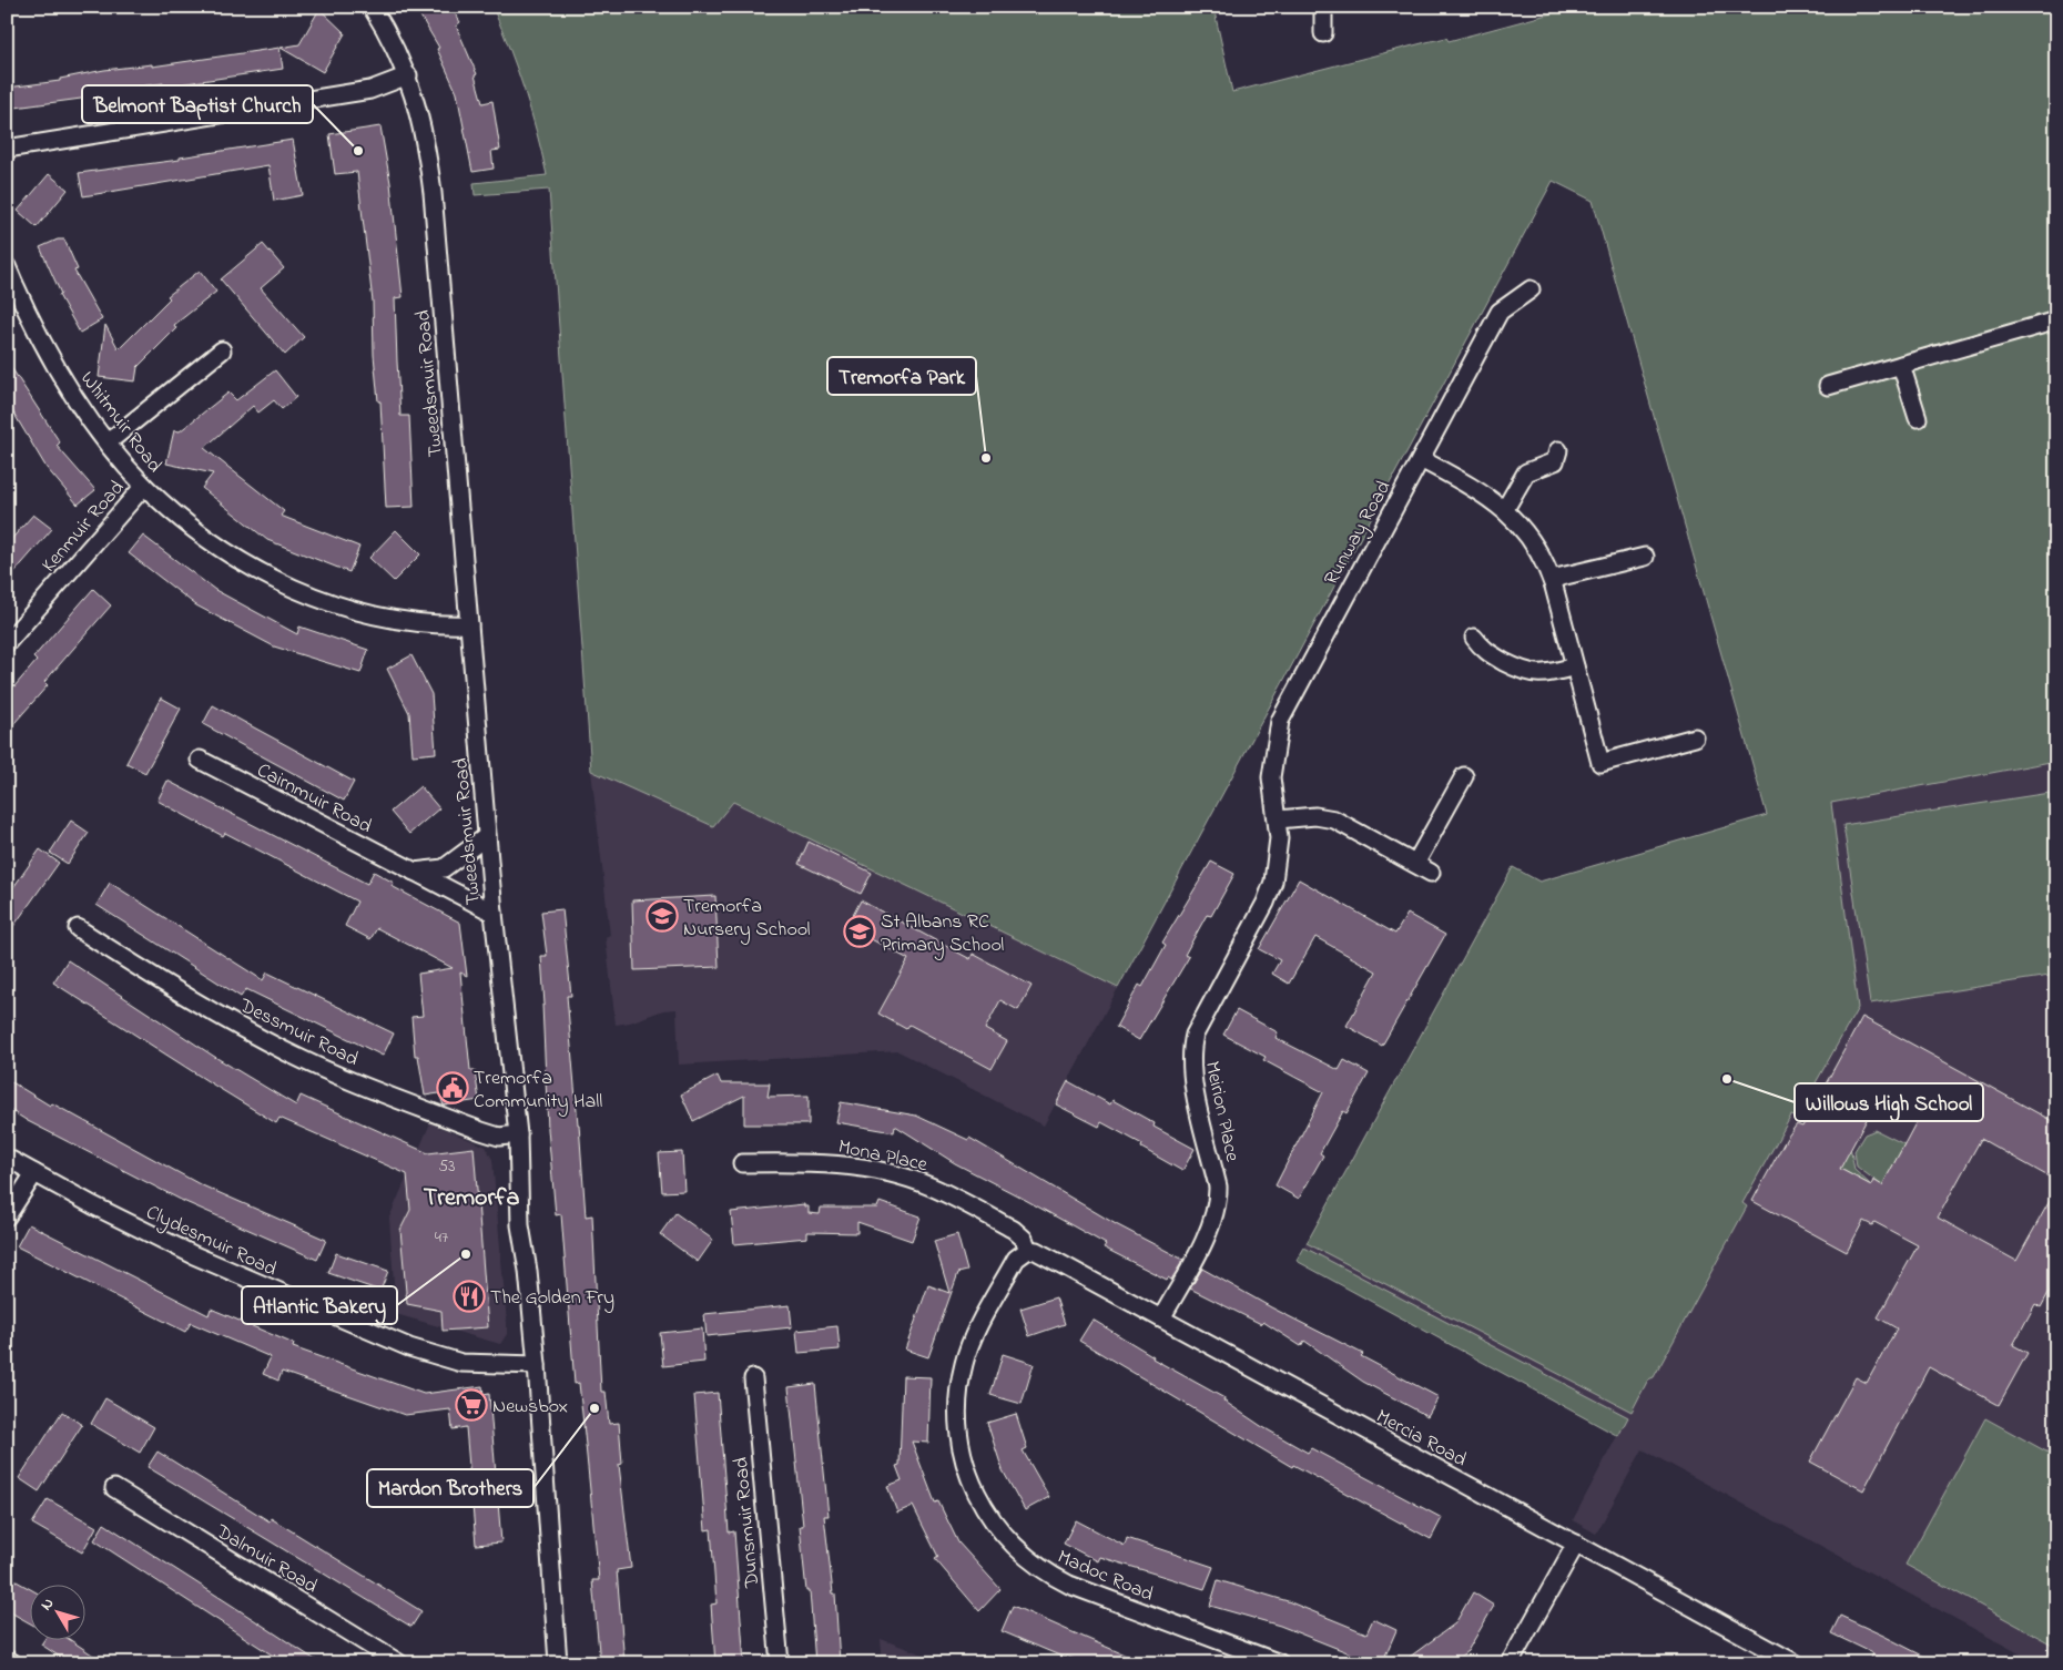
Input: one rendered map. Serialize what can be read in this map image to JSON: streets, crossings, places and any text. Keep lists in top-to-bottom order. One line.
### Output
{"streets":{"street":["Tweedsmuir Road","Whitmuir Road","Kenmuir Road","Runway Road","Cairnmuir Road","Dessmuir Road","Meirion Place","Mona Place","Clydesmuir Road","Mercia Road","Dunsmuir Road","Dalmuir Road","Madoc Road"]},"crossings":[["Tweedsmuir Road","Whitmuir Road"],["Tweedsmuir Road","Cairnmuir Road"],["Tweedsmuir Road","Dessmuir Road"],["Tweedsmuir Road","Clydesmuir Road"],["Whitmuir Road","Kenmuir Road"],["Runway Road","Meirion Place"],["Meirion Place","Mercia Road"],["Mona Place","Mercia Road"],["Mona Place","Madoc Road"],["Mercia Road","Madoc Road"]],"districts":["Tremorfa"],"places":{"other":["Belmont Baptist Church","Tremorfa Park","Willows High School","Atlantic Bakery","Mardon Brothers"],"school or university":["Tremorfa Nursery School","St Albans RC Primary School"],"public building":["Tremorfa Community Hall"],"restaurant":["The Golden Fry"],"supermarket":["Newsbox"]},"house_numbers":["53","47"],"north":"top left"}
